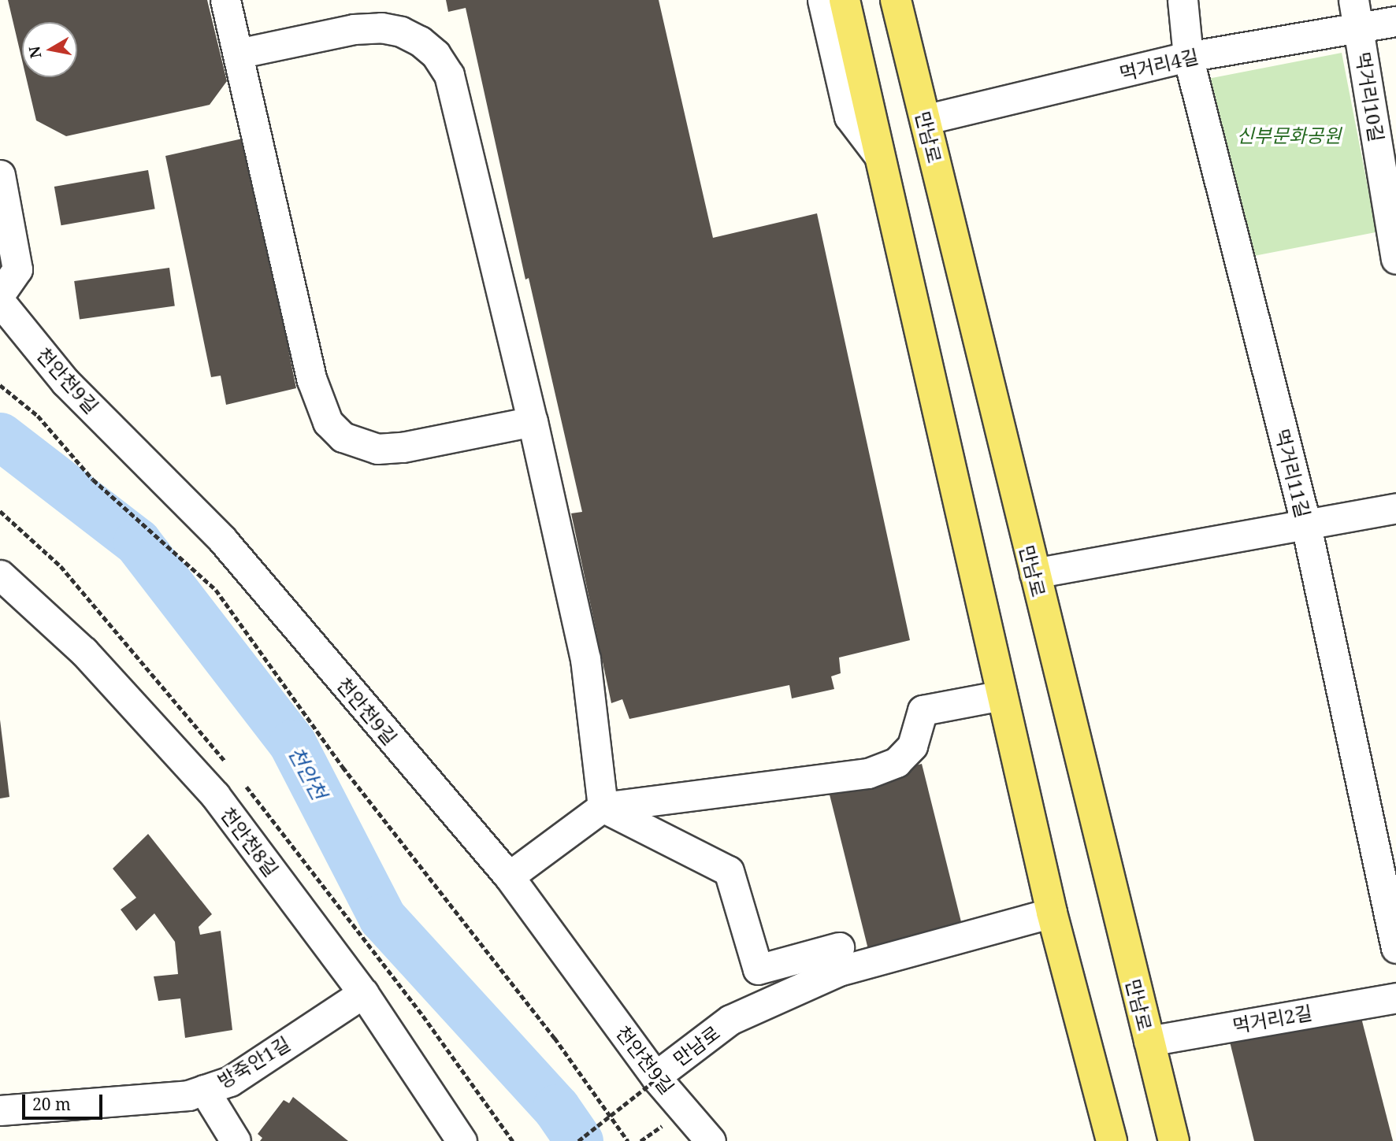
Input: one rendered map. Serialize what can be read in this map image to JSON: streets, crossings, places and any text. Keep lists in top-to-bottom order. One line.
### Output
{"streets":{"main road":["만남로"],"street":["먹거리4길","먹거리10길","천안천9길","먹거리11길","천안천8길","먹거리2길","방죽안1길"]},"crossings":[["먹거리4길","먹거리10길"],["먹거리4길","만남로"],["먹거리4길","먹거리11길"],["만남로","천안천9길"],["만남로","먹거리2길"],["천안천8길","방죽안1길"]],"water":["천안천"],"parks":["신부문화공원"],"scale_bar":"20 m","north":"left"}
